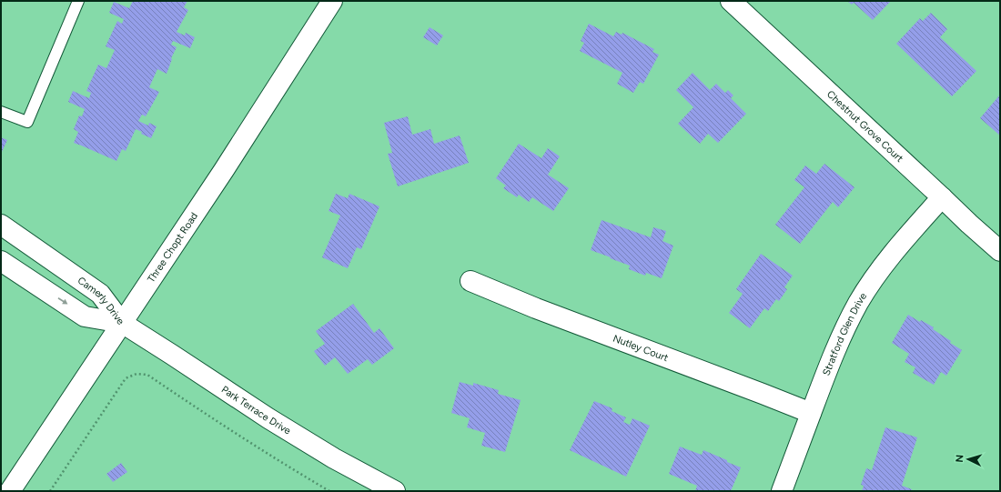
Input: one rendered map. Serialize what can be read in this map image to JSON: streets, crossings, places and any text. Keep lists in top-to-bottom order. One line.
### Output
{"streets":{"street":["Chestnut Grove Court","Three Chopt Road","Camerly Drive","Stratford Glen Drive","Nutley Court","Park Terrace Drive"]},"crossings":[["Chestnut Grove Court","Stratford Glen Drive"],["Three Chopt Road","Camerly Drive"],["Three Chopt Road","Park Terrace Drive"],["Camerly Drive","Park Terrace Drive"],["Stratford Glen Drive","Nutley Court"]],"north":"left"}
